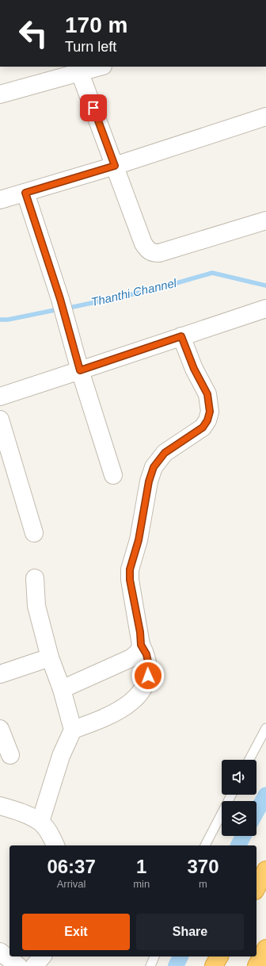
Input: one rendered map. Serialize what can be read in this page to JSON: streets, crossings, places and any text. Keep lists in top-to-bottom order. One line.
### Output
{"water":["Thanthi Channel"],"page":{"turn":["170 m","Turn left"],"eta":["06:37","Arrival","1","min","370","m"],"buttons":["Exit","Share"]}}
